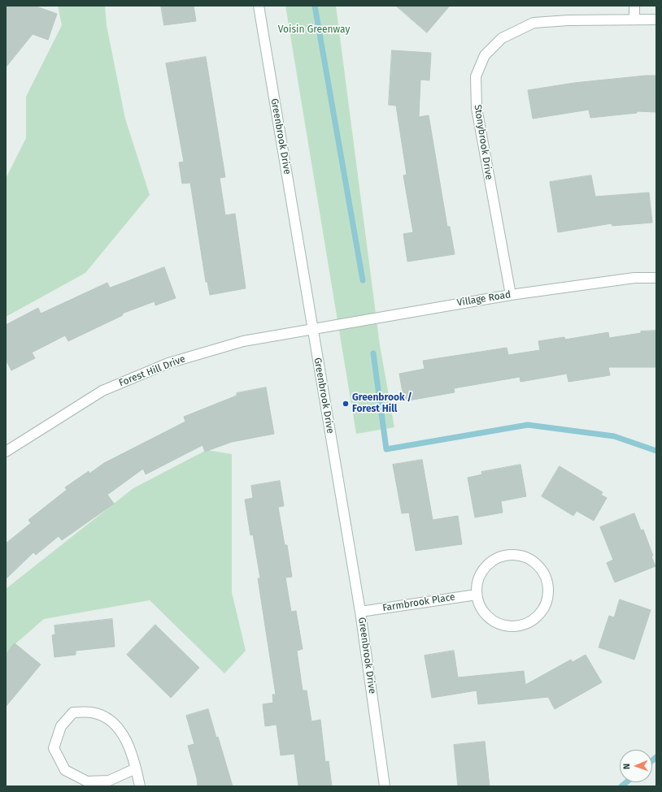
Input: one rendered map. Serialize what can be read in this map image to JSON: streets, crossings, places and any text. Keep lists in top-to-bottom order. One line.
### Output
{"streets":{"street":["Greenbrook Drive","Stonybrook Drive","Village Road","Forest Hill Drive","Farmbrook Place"]},"crossings":[["Greenbrook Drive","Village Road"],["Greenbrook Drive","Forest Hill Drive"],["Greenbrook Drive","Farmbrook Place"],["Stonybrook Drive","Village Road"],["Village Road","Forest Hill Drive"]],"parks":["Voisin Greenway"],"places":["Greenbrook / Forest Hill"],"north":"left"}
